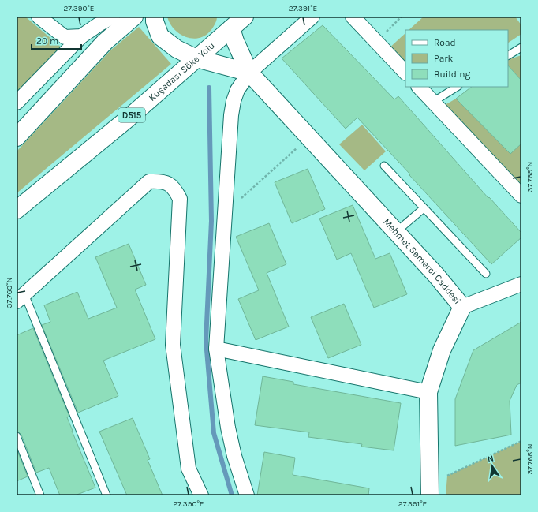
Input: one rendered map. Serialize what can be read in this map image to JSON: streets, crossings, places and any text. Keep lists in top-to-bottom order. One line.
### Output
{"streets":{"main road":["Kuşadası Söke Yolu","D515","Mehmet Semerci Caddesi"]},"crossings":[["Kuşadası Söke Yolu","Mehmet Semerci Caddesi"]],"legend":["Road","Park","Building"],"scale_bar":"20 m","north":"top","coordinates":["27.390°E","27.391°E","37.769°N","37.768°N"]}
